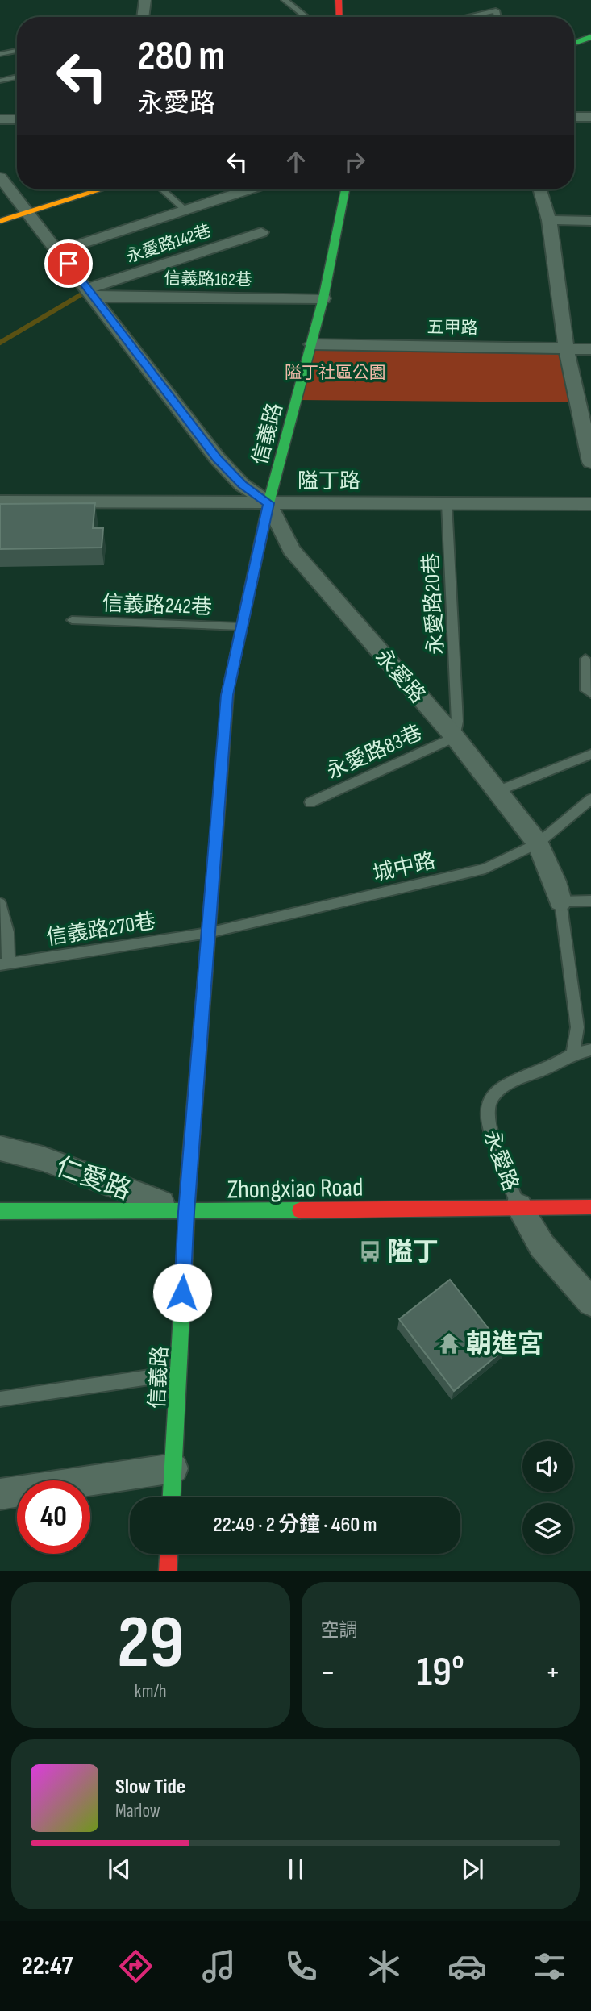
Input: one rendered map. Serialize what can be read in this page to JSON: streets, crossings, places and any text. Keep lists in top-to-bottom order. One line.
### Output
{"streets":{"street":["永愛路142巷","信義路162巷","五甲路","信義路","隘丁路","永愛路","仁愛路","Zhongxiao Road"],"lane":["永愛路20巷","信義路242巷","永愛路83巷","城中路","信義路270巷"]},"crossings":[["永愛路142巷","信義路162巷"],["永愛路142巷","永愛路"],["信義路162巷","信義路"],["信義路162巷","永愛路"],["五甲路","信義路"],["信義路","隘丁路"],["信義路","信義路242巷"],["信義路","永愛路"],["信義路","城中路"],["信義路","信義路270巷"],["信義路","仁愛路"],["信義路","Zhongxiao Road"],["隘丁路","永愛路20巷"],["隘丁路","永愛路"],["永愛路20巷","永愛路"],["永愛路20巷","永愛路83巷"],["永愛路","永愛路83巷"],["永愛路","城中路"],["永愛路","Zhongxiao Road"],["城中路","信義路270巷"],["仁愛路","Zhongxiao Road"]],"parks":["隘丁社區公園"],"places":{"bus stop":["隘丁"],"temple":["朝進宮"]},"page":{"turn":["280 m","永愛路"],"limit":"40","trip":"22:49 · 2 分鐘 · 460 m","tile":[["29","km/h"],"空調"],"heat":["−","19°","+"],"song":["Slow Tide","Marlow"],"tabs":"22:47"}}
